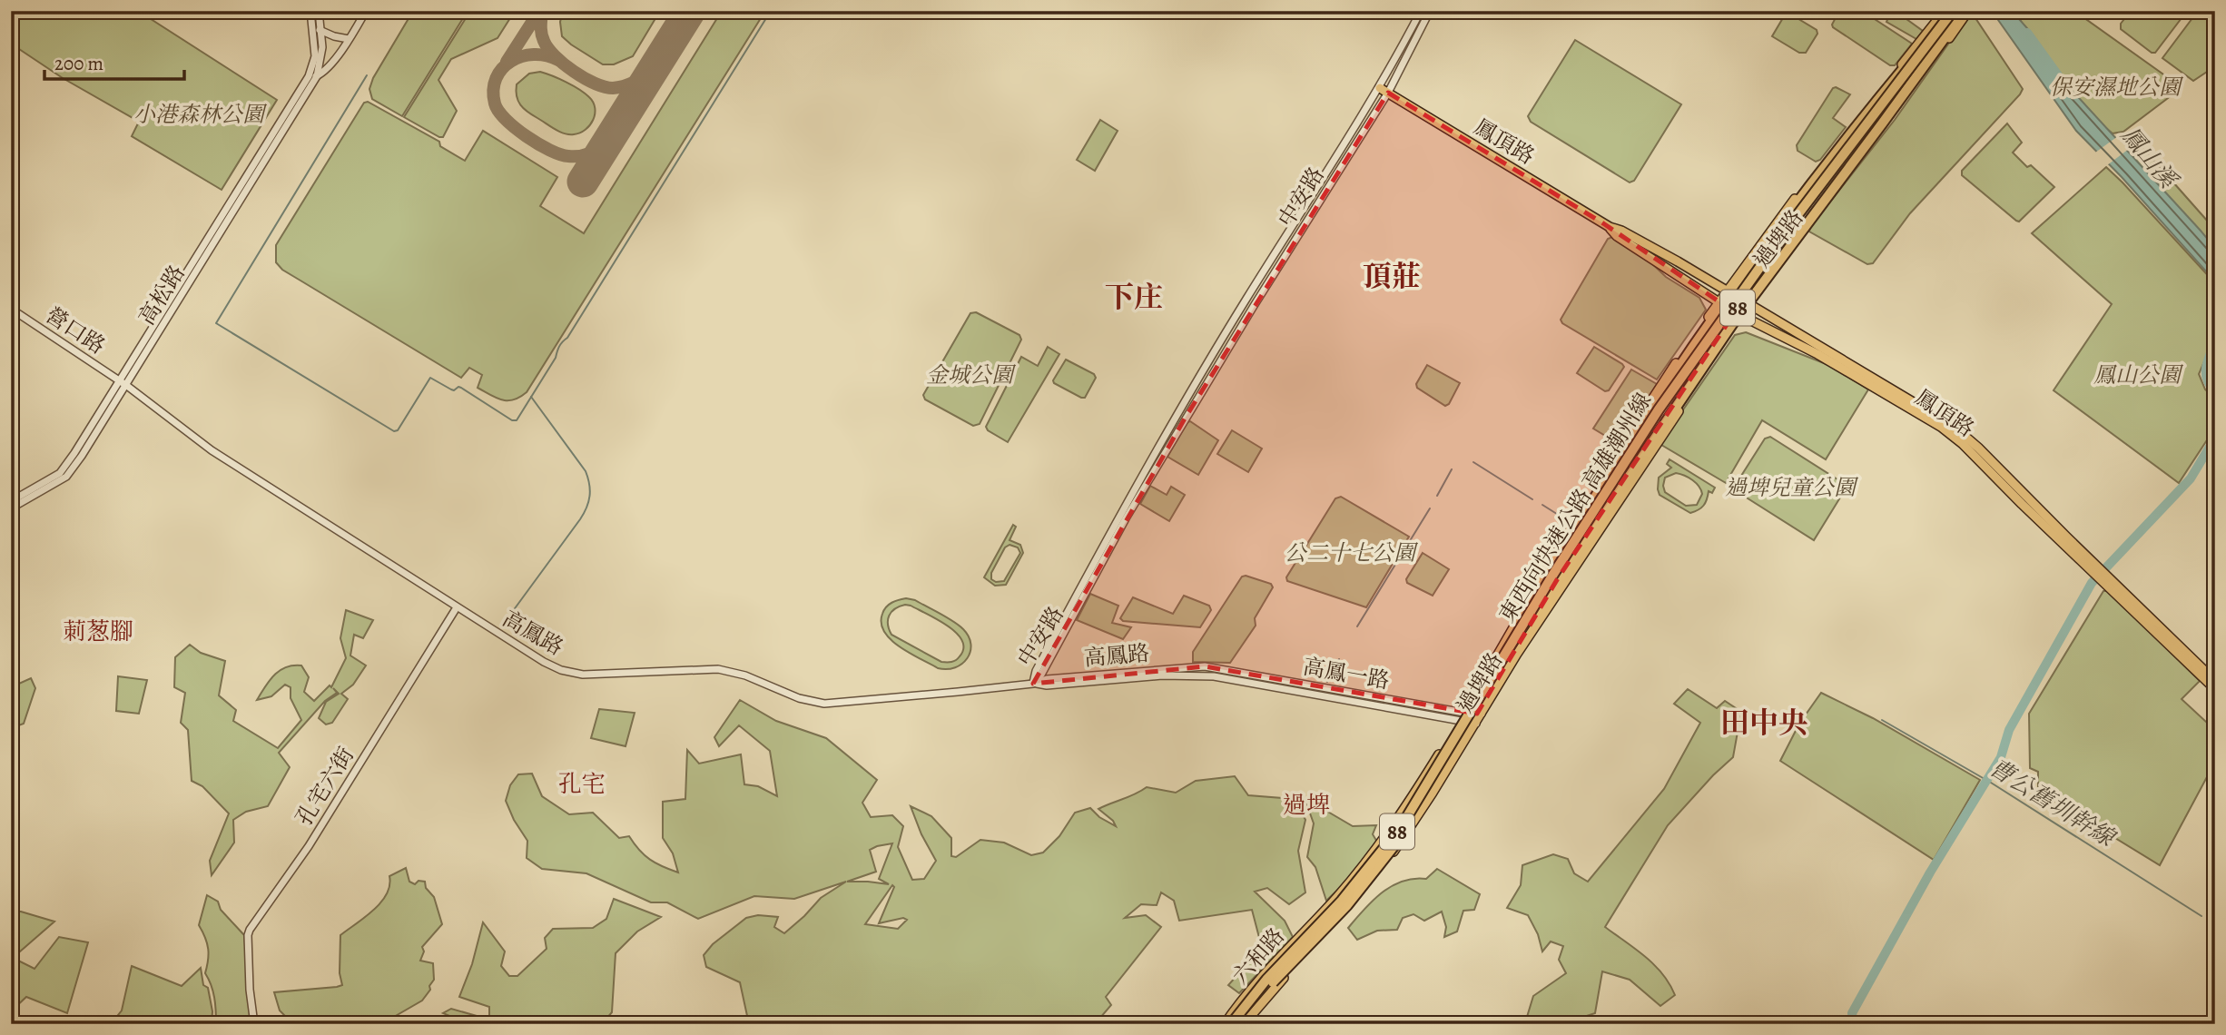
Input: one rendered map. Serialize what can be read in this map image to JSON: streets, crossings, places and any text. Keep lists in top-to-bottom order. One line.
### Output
{"streets":{"highway":["88","東西向快速公路 高雄潮州線"],"main road":["鳳頂路","過埤路","六和路"],"street":["中安路","高松路","營口路","高鳳路","高鳳一路","孔宅六街"]},"crossings":[["鳳頂路","中安路"],["鳳頂路","過埤路"],["中安路","高鳳路"],["過埤路","高鳳一路"],["過埤路","六和路"],["高松路","營口路"],["高松路","高鳳路"],["營口路","高鳳路"],["高鳳路","高鳳一路"],["高鳳路","孔宅六街"]],"districts":["頂莊","下庄","莿葱腳","田中央","孔宅","過埤"],"water":["鳳山溪","曹公舊圳幹線"],"parks":["保安濕地公園","小港森林公園","金城公園","鳳山公園","過埤兒童公園","公二十七公園"],"scale_bar":"200 m"}
